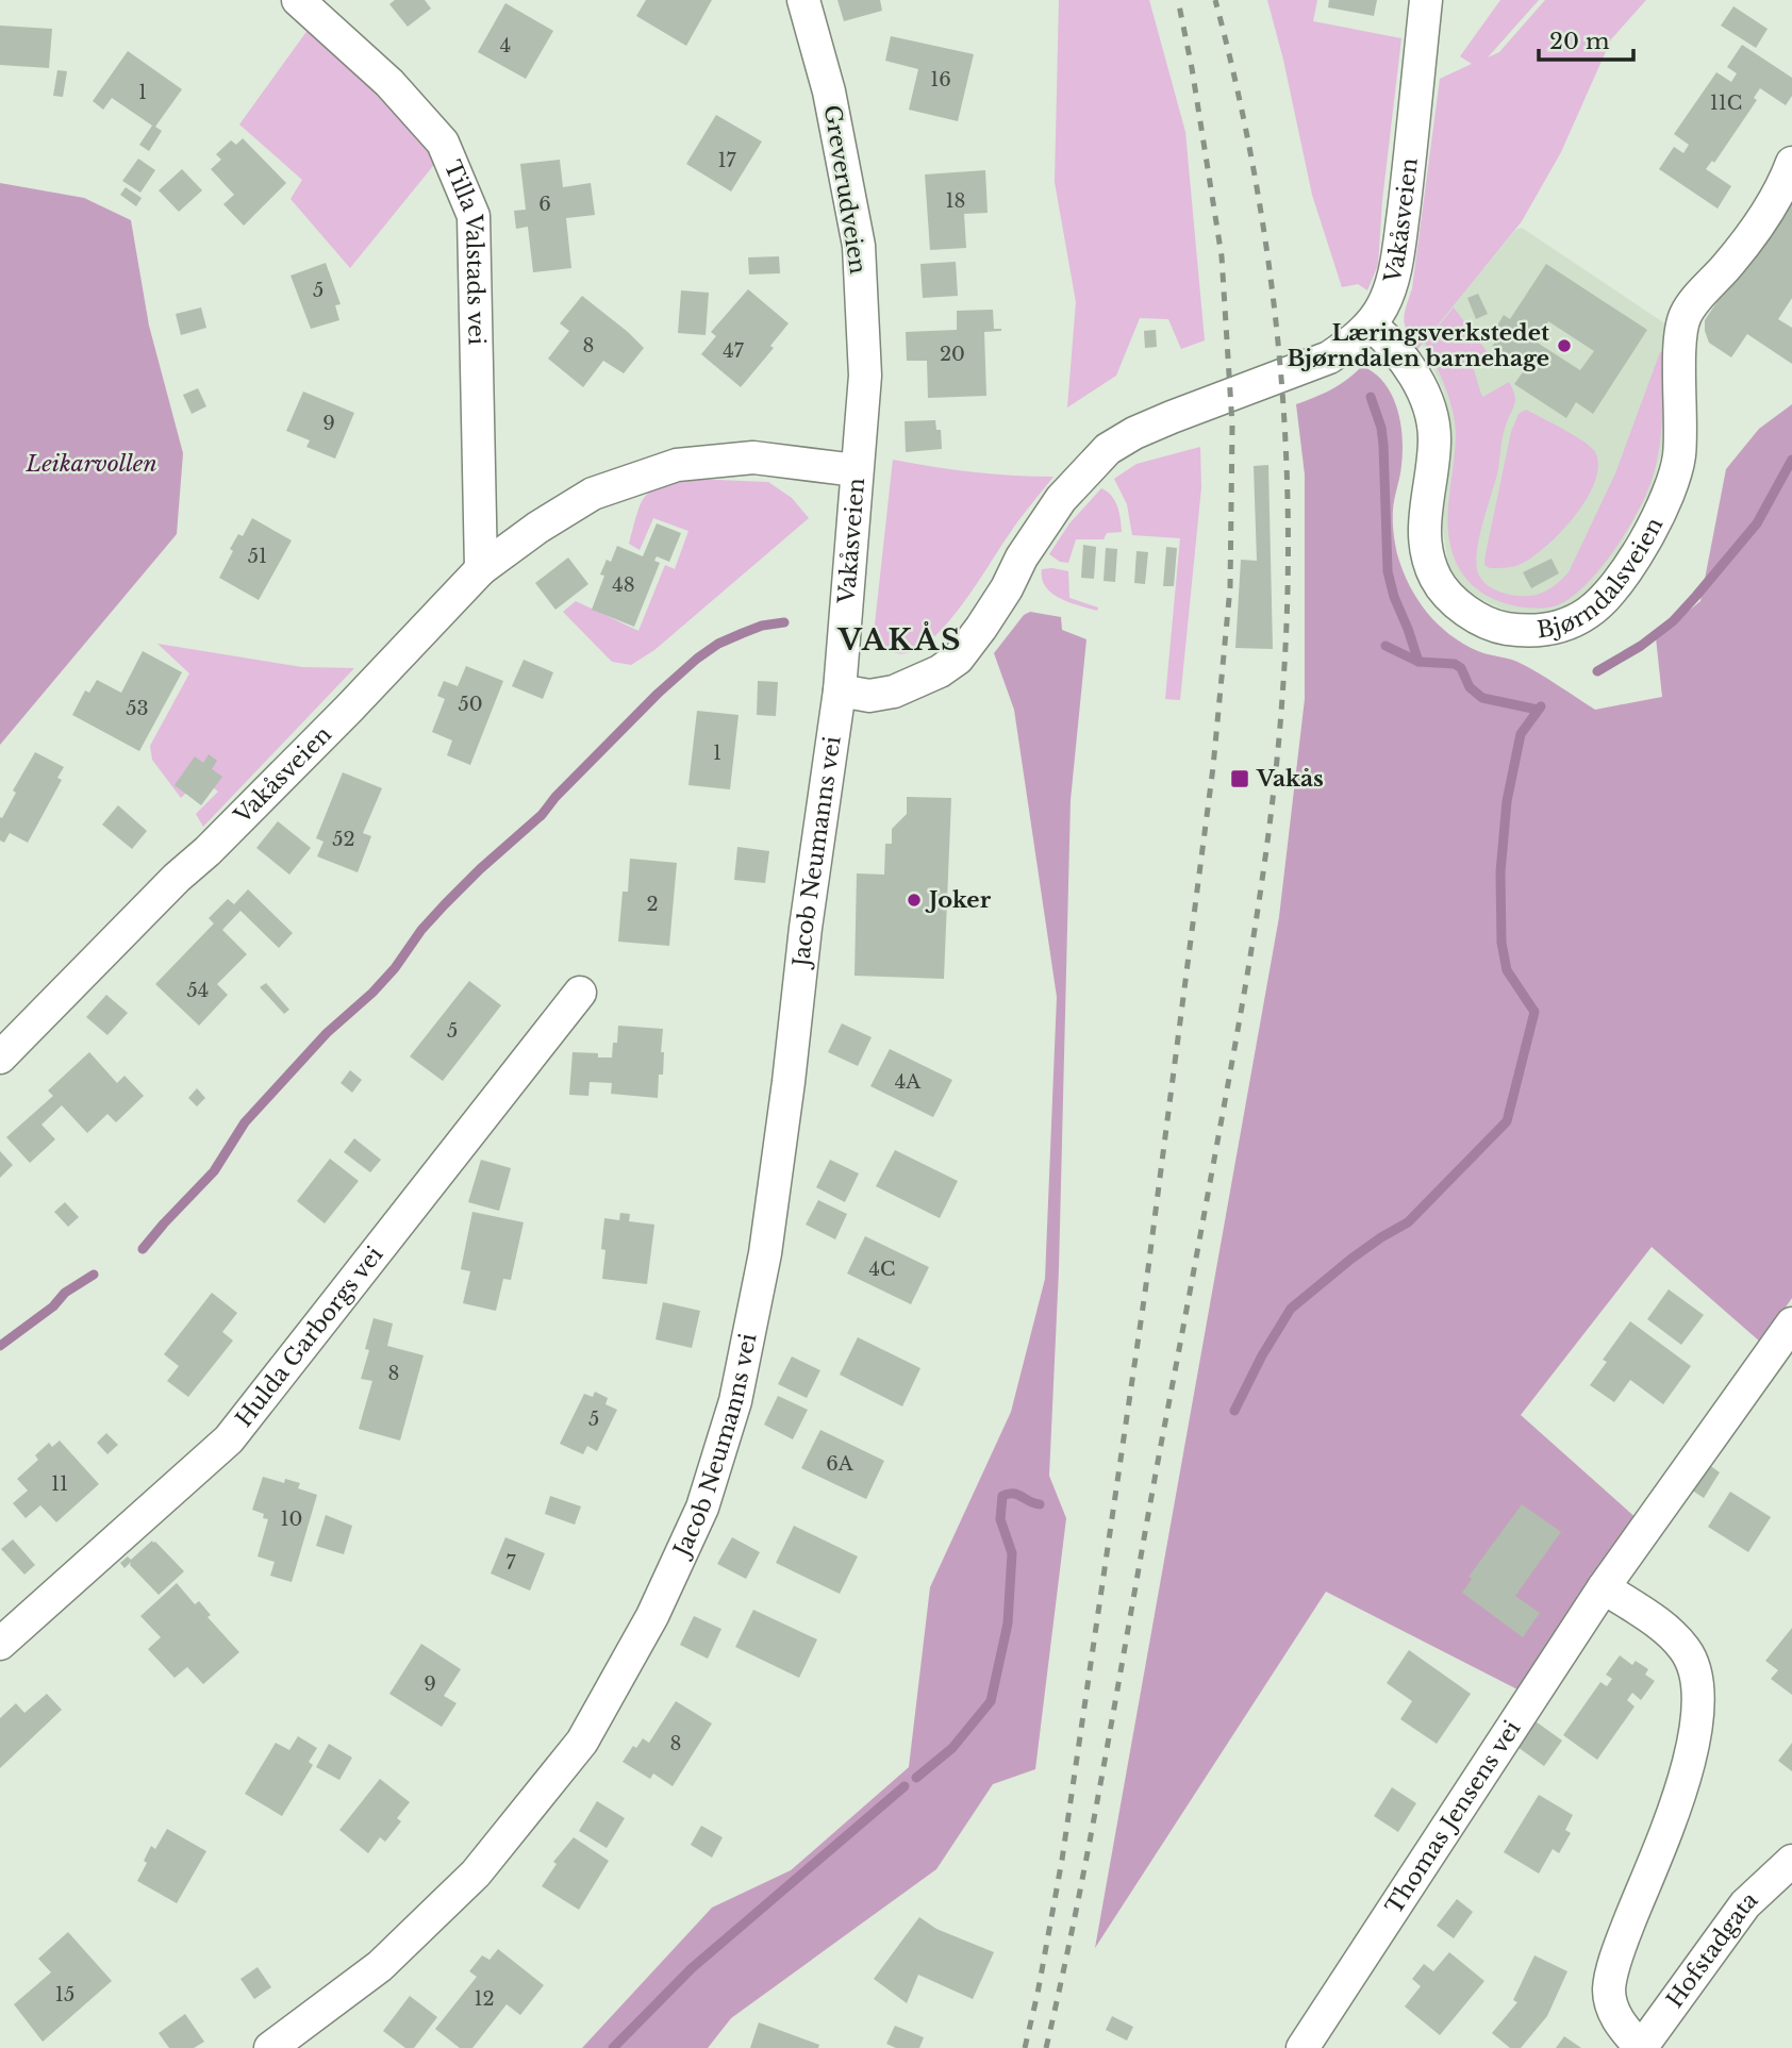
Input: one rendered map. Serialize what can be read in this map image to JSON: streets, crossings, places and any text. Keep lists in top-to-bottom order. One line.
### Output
{"streets":{"street":["Greverudveien","Vakåsveien","Tilla Valstads vei","Bjørndalsveien","Jacob Neumanns vei","Hulda Garborgs vei","Thomas Jensens vei","Hofstadgata"]},"crossings":[["Greverudveien","Vakåsveien"],["Vakåsveien","Tilla Valstads vei"],["Vakåsveien","Bjørndalsveien"],["Vakåsveien","Jacob Neumanns vei"]],"districts":["VAKÅS"],"parks":["Leikarvollen"],"places":{"other":["Læringsverkstedet Bjørndalen barnehage","Joker"],"transit":["Vakås"]},"house_numbers":["4","16","1","11C","17","18","6","5","8","47","20","9","51","48","50","53","1","52","2","54","5","4A","4C","8","5","6A","11","10","7","9","8","15","12"],"scale_bar":"20 m"}
